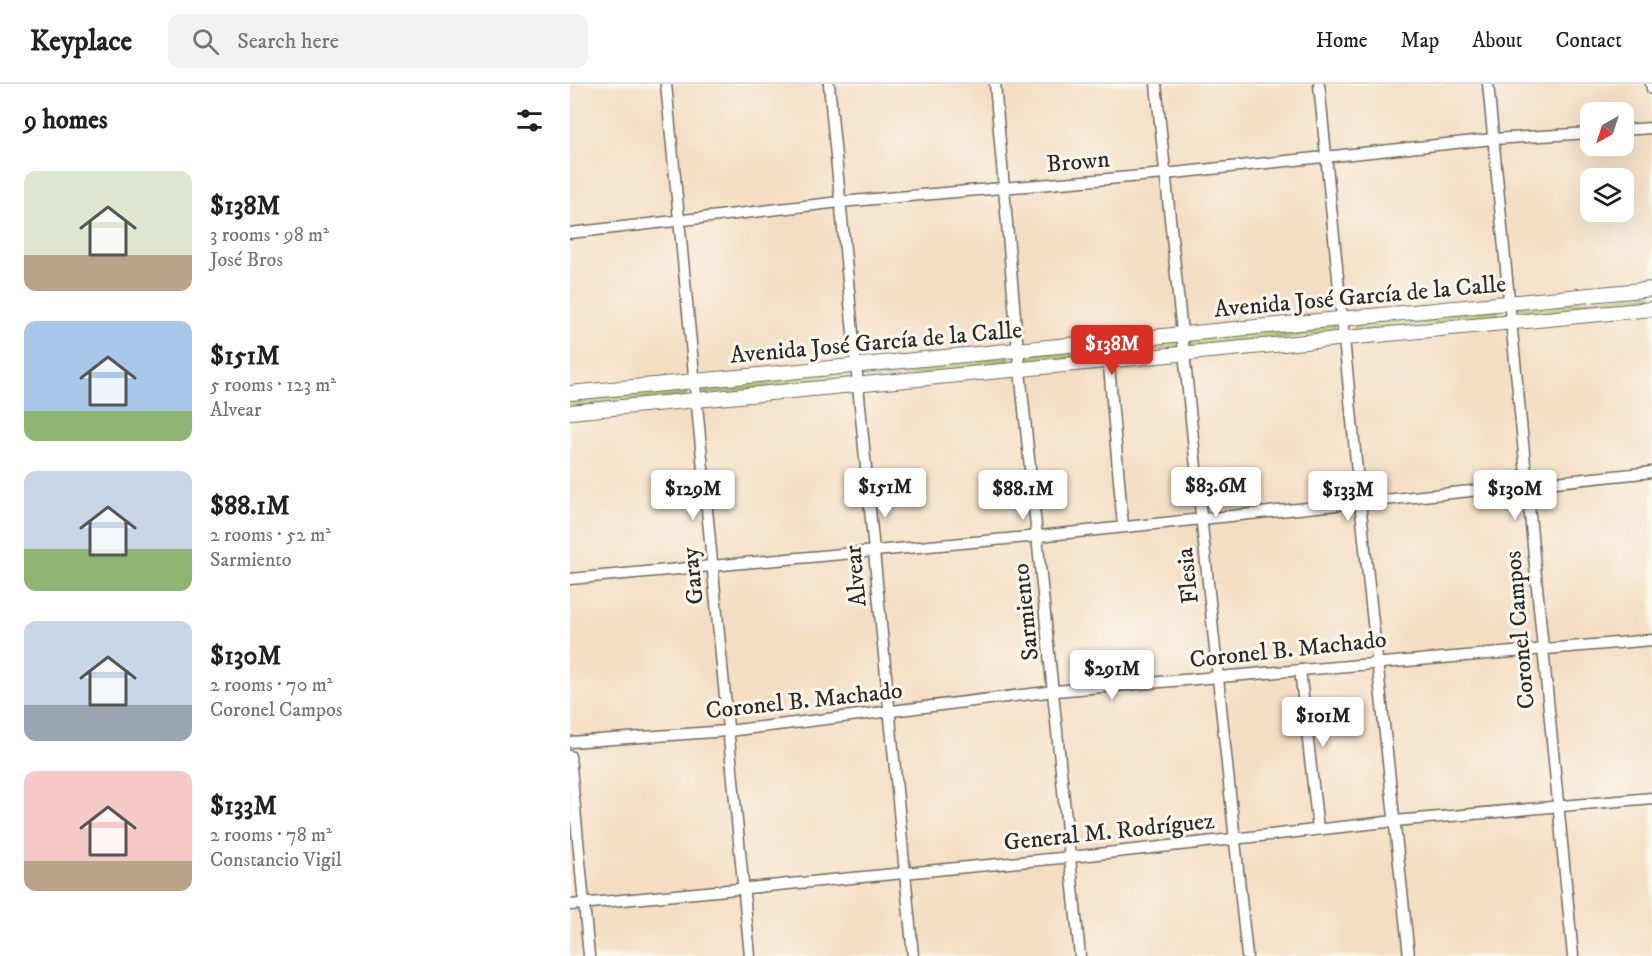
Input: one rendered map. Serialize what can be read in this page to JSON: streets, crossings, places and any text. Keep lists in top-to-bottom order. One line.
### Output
{"streets":{"main road":["Avenida José García de la Calle"],"street":["Brown","Garay","Alvear","Flesia","Sarmiento","Coronel Campos","Coronel B. Machado","General M. Rodríguez"]},"crossings":[["Brown","Garay"],["Brown","Alvear"],["Brown","Flesia"],["Brown","Sarmiento"],["Brown","Coronel Campos"],["Avenida José García de la Calle","Garay"],["Avenida José García de la Calle","Alvear"],["Avenida José García de la Calle","Flesia"],["Avenida José García de la Calle","Sarmiento"],["Avenida José García de la Calle","Coronel Campos"],["Garay","Coronel B. Machado"],["Garay","General M. Rodríguez"],["Alvear","Coronel B. Machado"],["Alvear","General M. Rodríguez"],["Flesia","Coronel B. Machado"],["Flesia","General M. Rodríguez"],["Sarmiento","Coronel B. Machado"],["Sarmiento","General M. Rodríguez"],["Coronel Campos","Coronel B. Machado"],["Coronel Campos","General M. Rodríguez"]],"north":"bottom left","page":{"header":"Keyplace","search":"Search here","nav":["Home","Map","About","Contact"],"heading":"9 homes","list":[{"name":"$138M","note":"3 rooms · 98 m² · José Bros"},{"name":"$151M","note":"5 rooms · 123 m² · Alvear"},{"name":"$88.1M","note":"2 rooms · 52 m² · Sarmiento"},{"name":"$130M","note":"2 rooms · 70 m² · Coronel Campos"},{"name":"$133M","note":"2 rooms · 78 m² · Constancio Vigil"}],"price":["$138M","$83.6M","$151M","$129M","$88.1M","$130M","$133M","$291M","$101M"]}}
